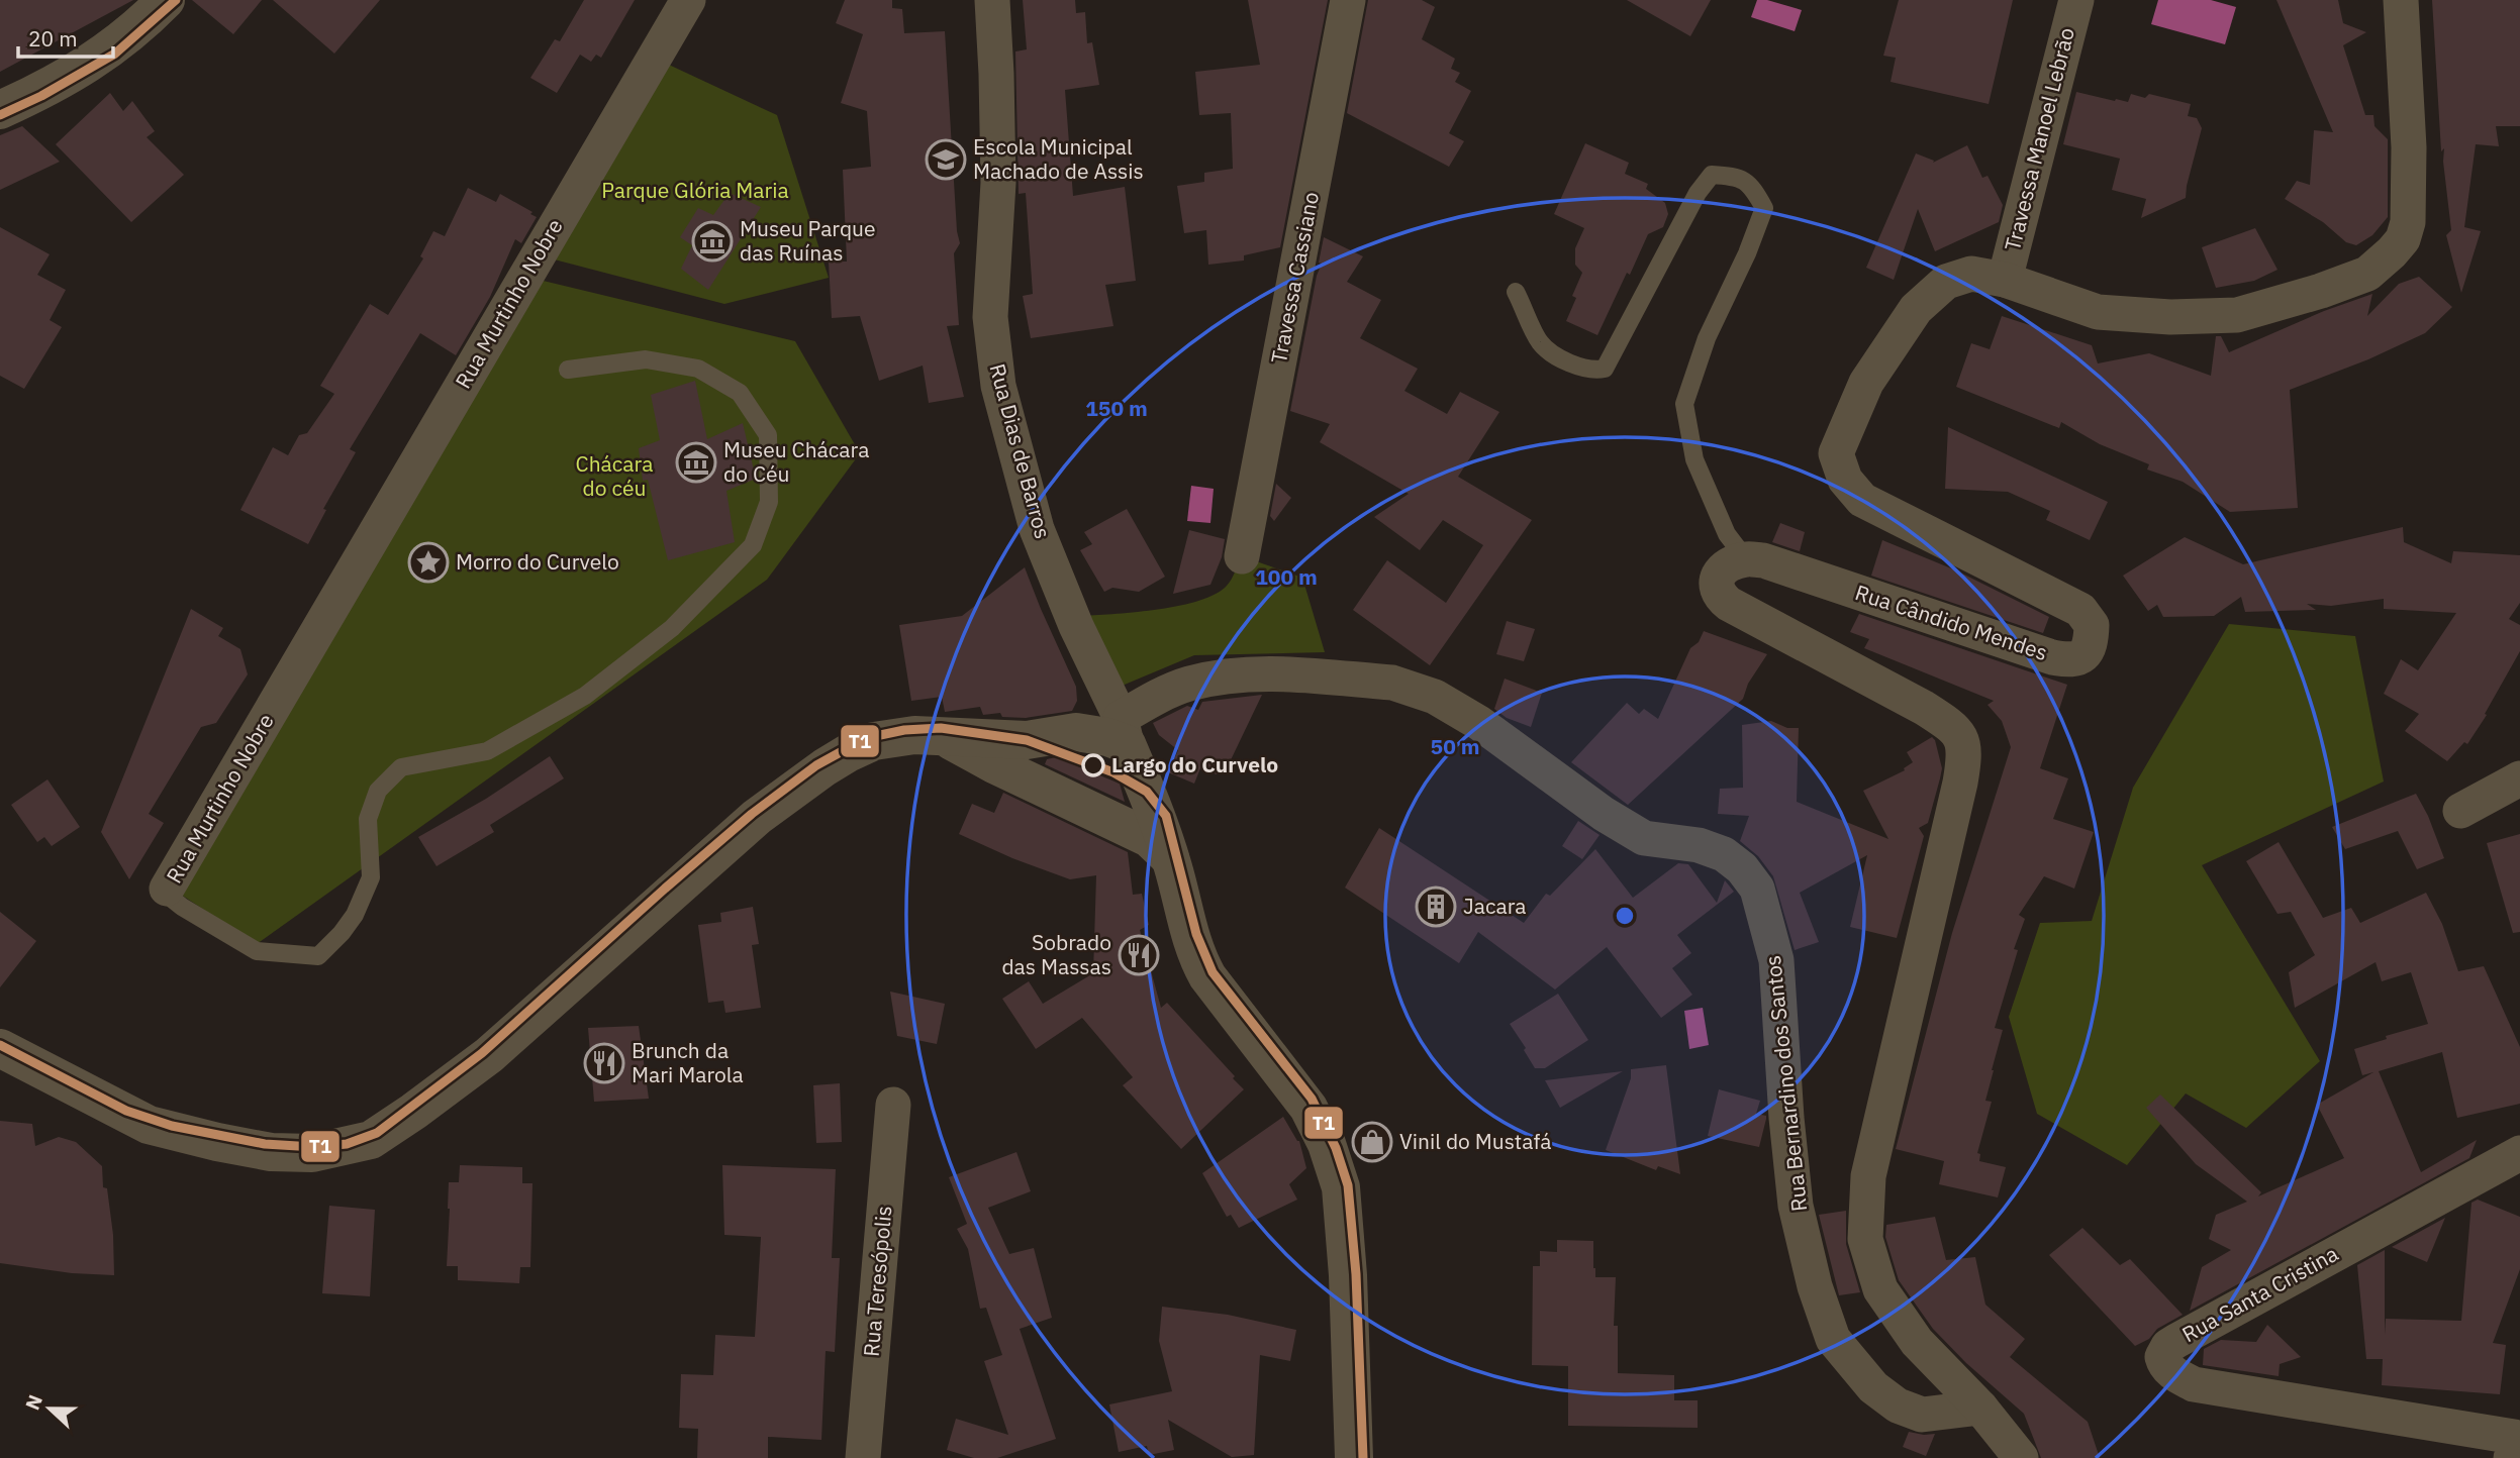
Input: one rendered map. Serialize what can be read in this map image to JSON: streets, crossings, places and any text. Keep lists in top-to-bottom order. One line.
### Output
{"streets":{"street":["Travessa Manoel Lebrão","Travessa Cassiano","Rua Murtinho Nobre","Rua Dias de Barros","Rua Cândido Mendes","Rua Bernardino dos Santos","Rua Teresópolis","Rua Santa Cristina"]},"crossings":[["Travessa Manoel Lebrão","Rua Cândido Mendes"],["Rua Dias de Barros","Rua Bernardino dos Santos"]],"parks":["Parque Glória Maria","Chácara do céu"],"places":{"school or university":["Escola Municipal Machado de Assis"],"museum":["Museu Parque das Ruínas","Museu Chácara do Céu"],"place":["Morro do Curvelo"],"other":["Largo do Curvelo"],"building":["Jacara"],"restaurant":["Sobrado das Massas","Brunch da Mari Marola"],"shop":["Vinil do Mustafá"]},"lines":["transit line T1"],"scale_bar":"20 m","north":"left","rings":["150 m","100 m","50 m"]}
